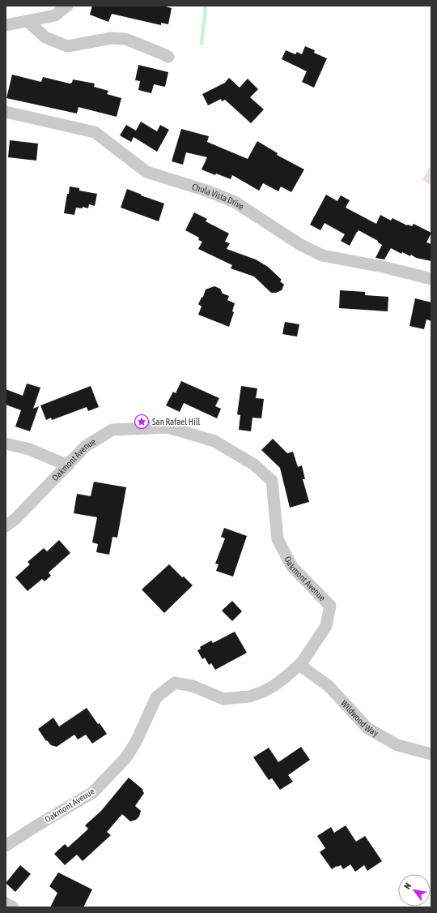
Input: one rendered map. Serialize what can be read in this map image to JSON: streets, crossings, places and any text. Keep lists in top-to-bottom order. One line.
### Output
{"streets":{"street":["Chula Vista Drive","Oakmont Avenue","Wildwood Way"]},"crossings":[["Oakmont Avenue","Wildwood Way"]],"places":{"place":["San Rafael Hill"]},"north":"top left"}
